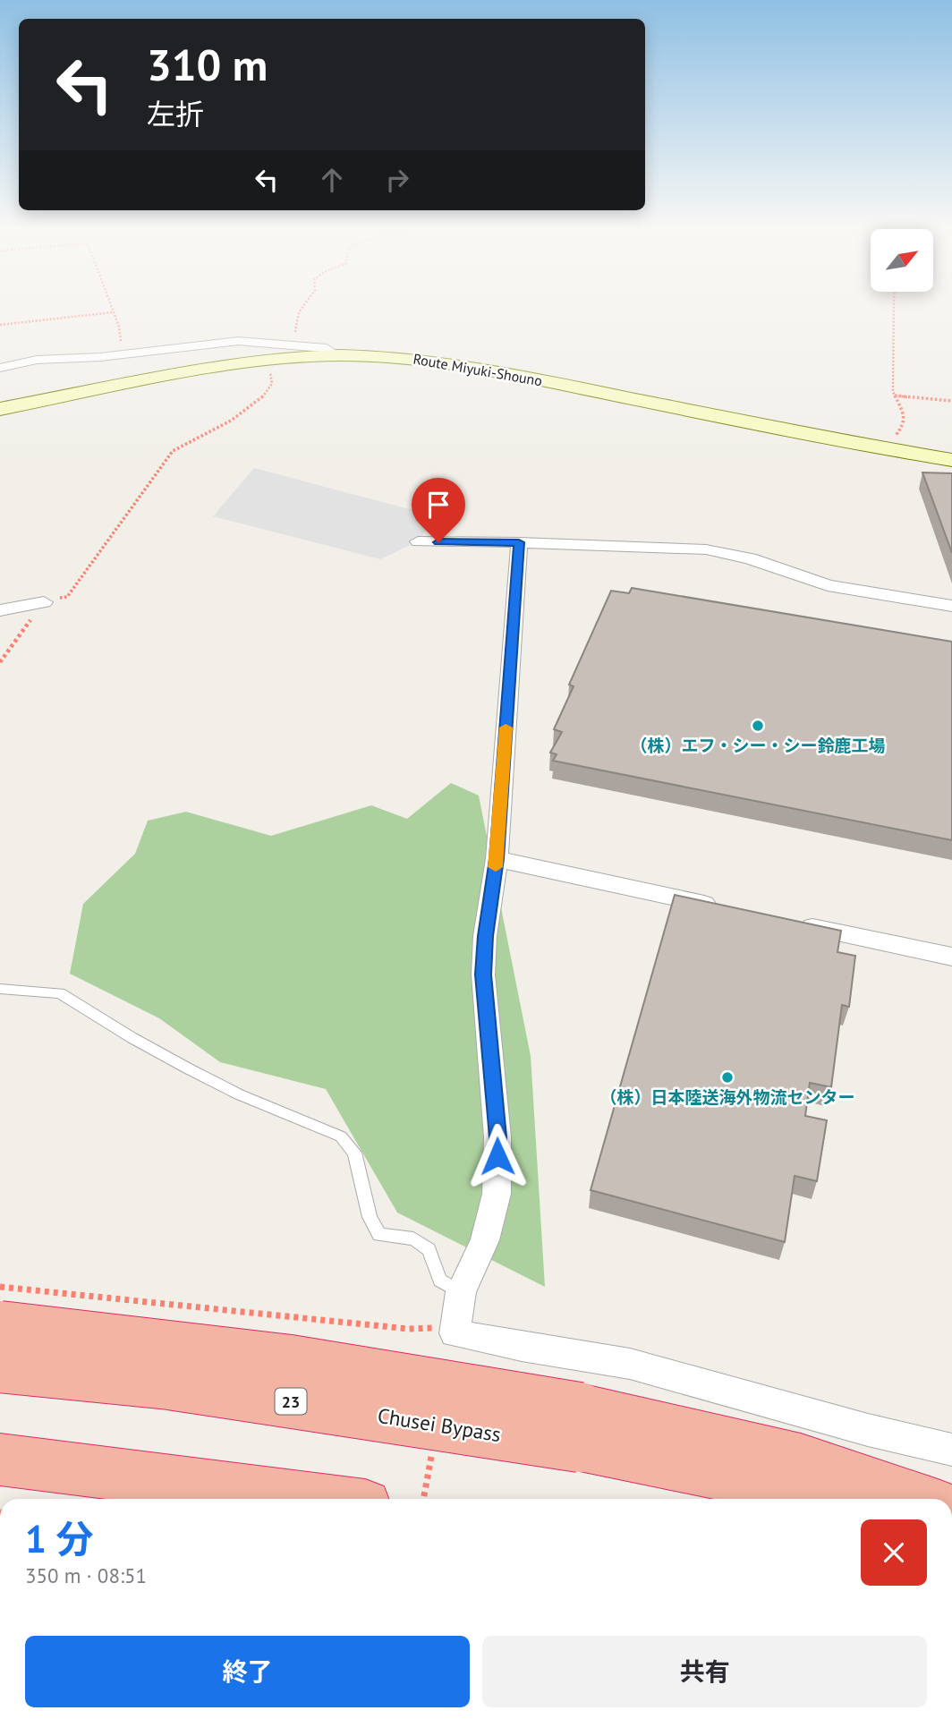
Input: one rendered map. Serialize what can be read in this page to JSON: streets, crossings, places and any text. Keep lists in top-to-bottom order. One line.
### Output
{"streets":{"highway":["23","Chusei Bypass"],"main road":["Route Miyuki-Shouno"]},"crossings":[["23","Chusei Bypass"]],"places":["（株）エフ・シー・シー鈴鹿工場","（株）日本陸送海外物流センター"],"north":"top right","page":{"turn":["310 m","左折"],"heading":["1 分","350 m · 08:51"],"buttons":["終了","共有"]}}
